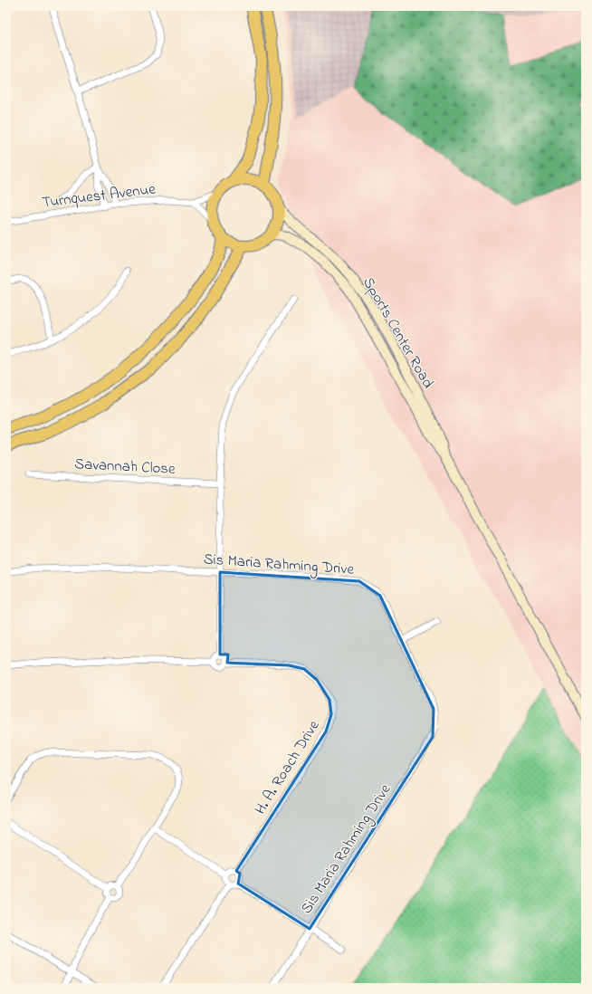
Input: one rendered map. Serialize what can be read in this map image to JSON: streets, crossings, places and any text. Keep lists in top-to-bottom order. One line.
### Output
{"streets":{"main road":["Sports Center Road"],"street":["Turnquest Avenue","Savannah Close","Sis Maria Rahming Drive","H. A. Roach Drive"]}}
